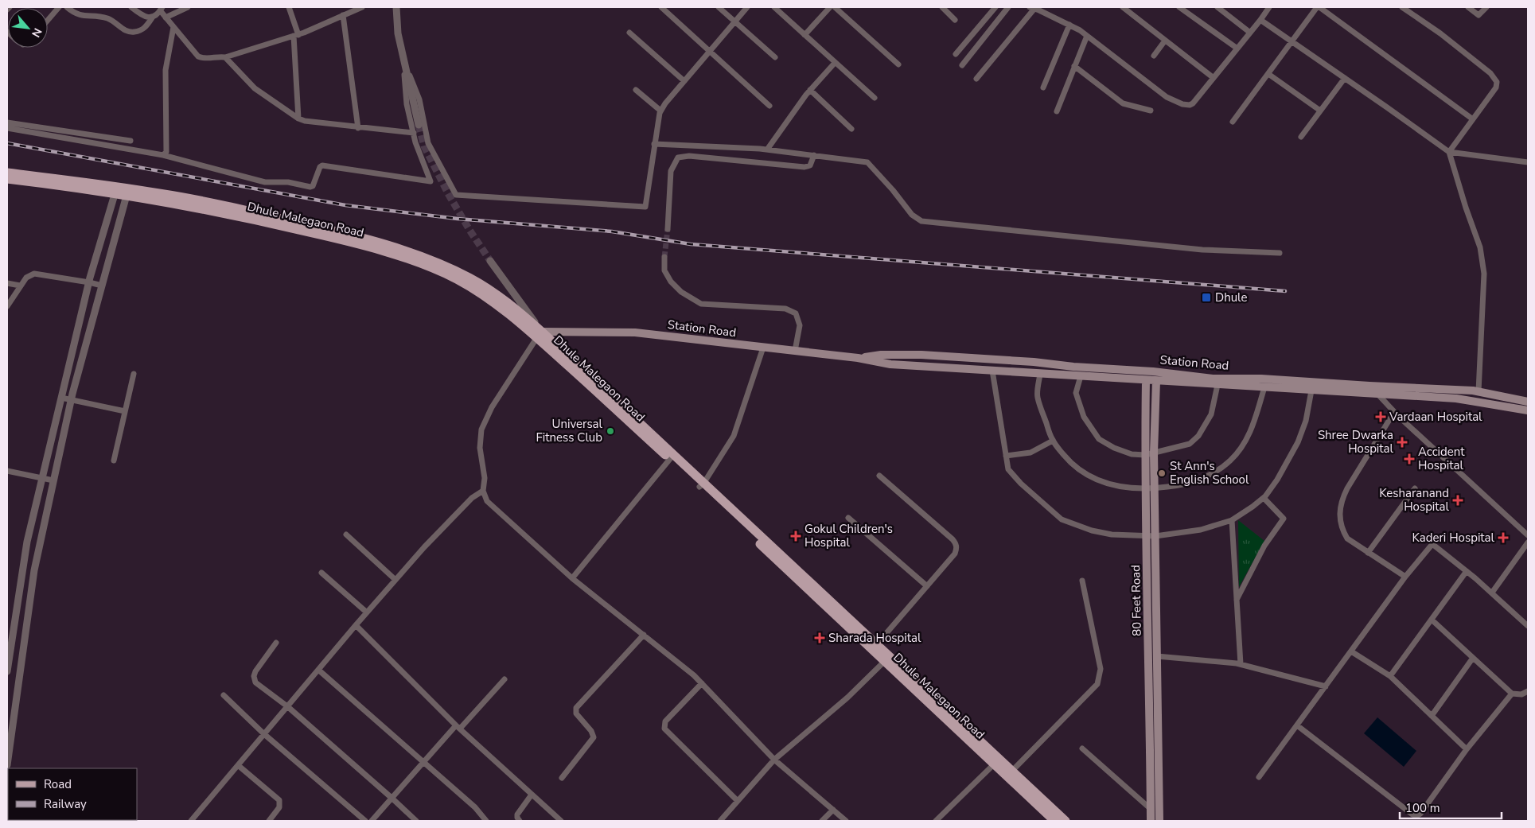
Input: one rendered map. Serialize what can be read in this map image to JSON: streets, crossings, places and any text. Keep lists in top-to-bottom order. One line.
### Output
{"streets":{"main road":["Dhule Malegaon Road","Station Road","80 Feet Road"]},"crossings":[["Dhule Malegaon Road","Station Road"],["Station Road","80 Feet Road"]],"places":{"transit":["Dhule"],"health":["Vardaan Hospital","Shree Dwarka Hospital","Accident Hospital","Kesharanand Hospital","Gokul Children's Hospital","Kaderi Hospital","Sharada Hospital"],"other":["Universal Fitness Club","St Ann's English School"]},"legend":["Road","Railway"],"scale_bar":"100 m","north":"bottom right"}
